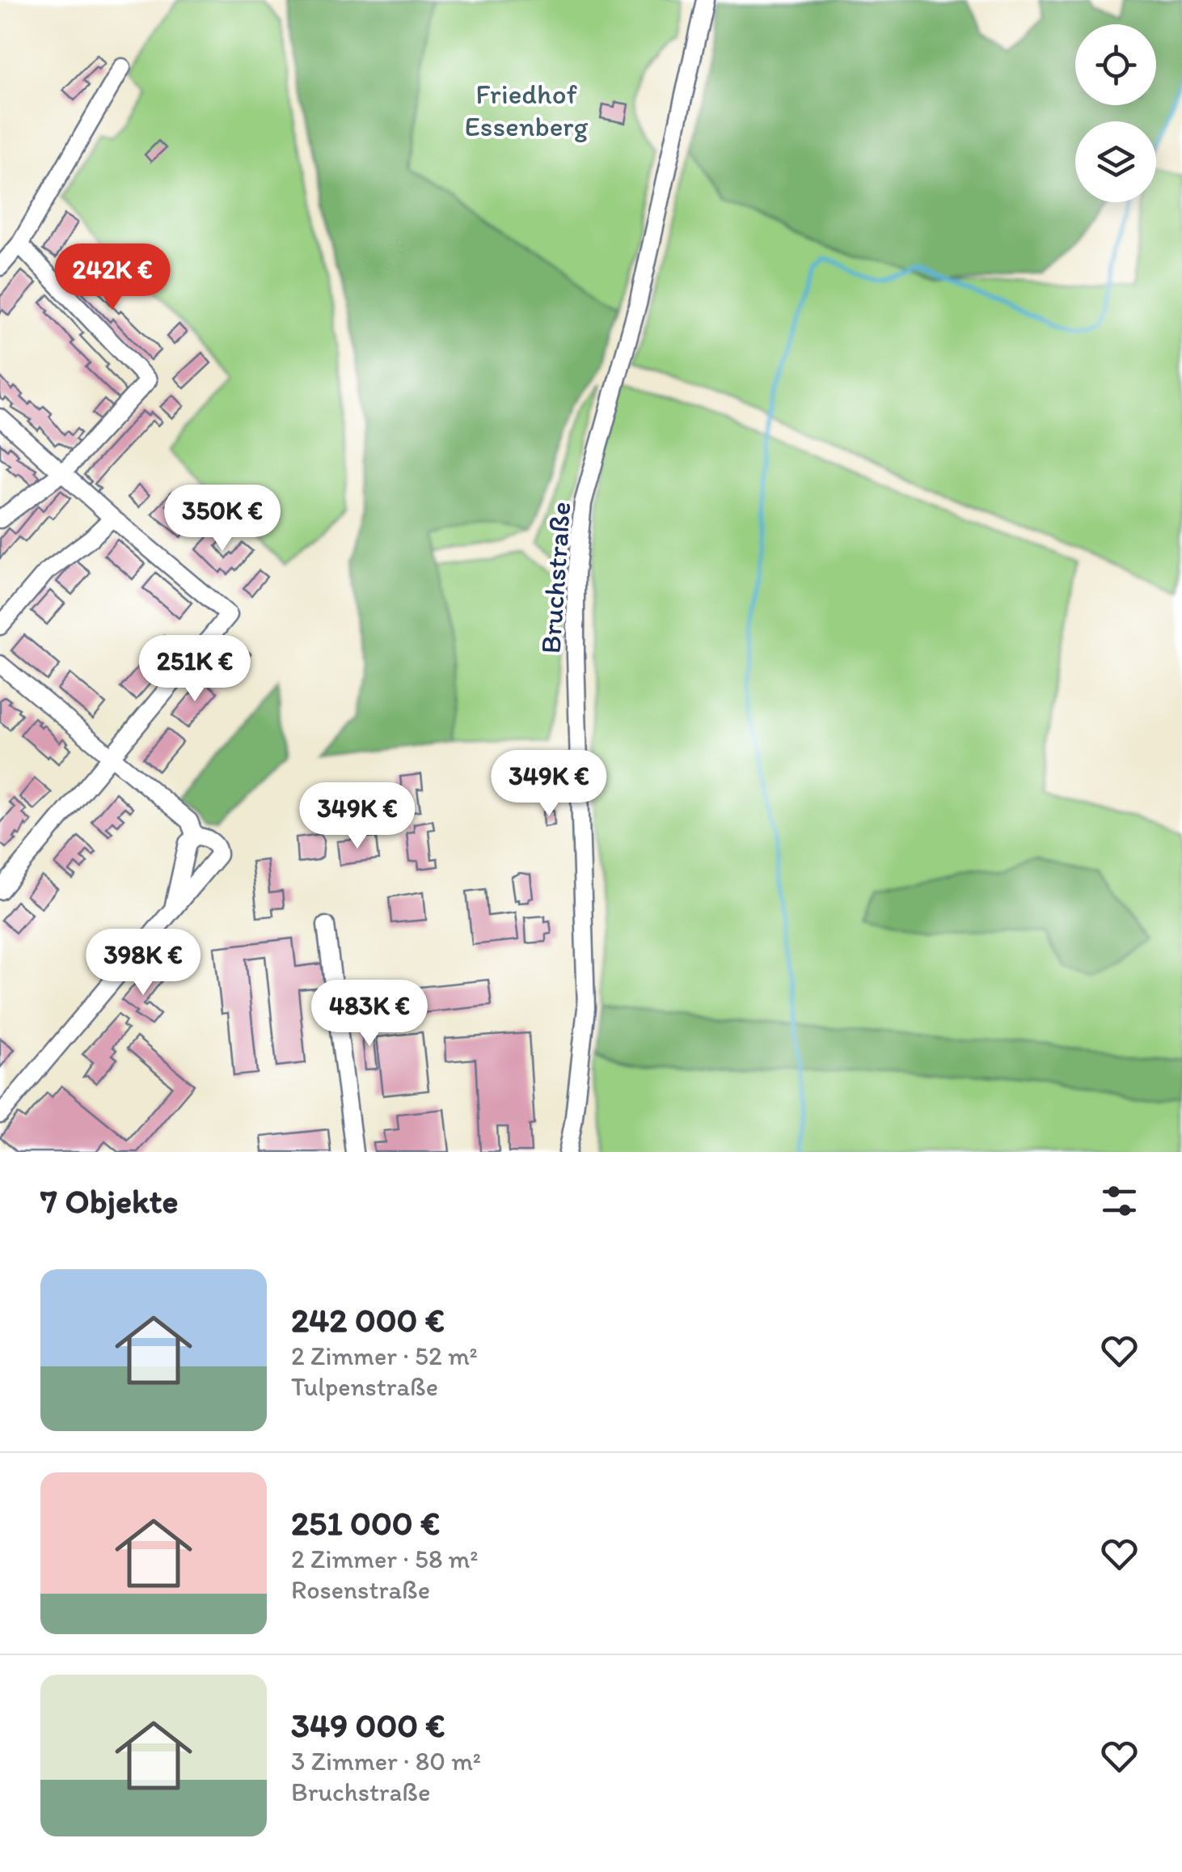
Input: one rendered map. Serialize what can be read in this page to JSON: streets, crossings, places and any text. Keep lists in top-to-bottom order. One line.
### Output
{"streets":{"street":["Bruchstraße"]},"parks":["Friedhof Essenberg"],"page":{"price":["242K €","350K €","251K €","349K €","349K €","398K €","483K €"],"heading":"7 Objekte","list":[{"name":"242 000 €","note":"2 Zimmer · 52 m² · Tulpenstraße"},{"name":"251 000 €","note":"2 Zimmer · 58 m² · Rosenstraße"},{"name":"349 000 €","note":"3 Zimmer · 80 m² · Bruchstraße"}]}}
